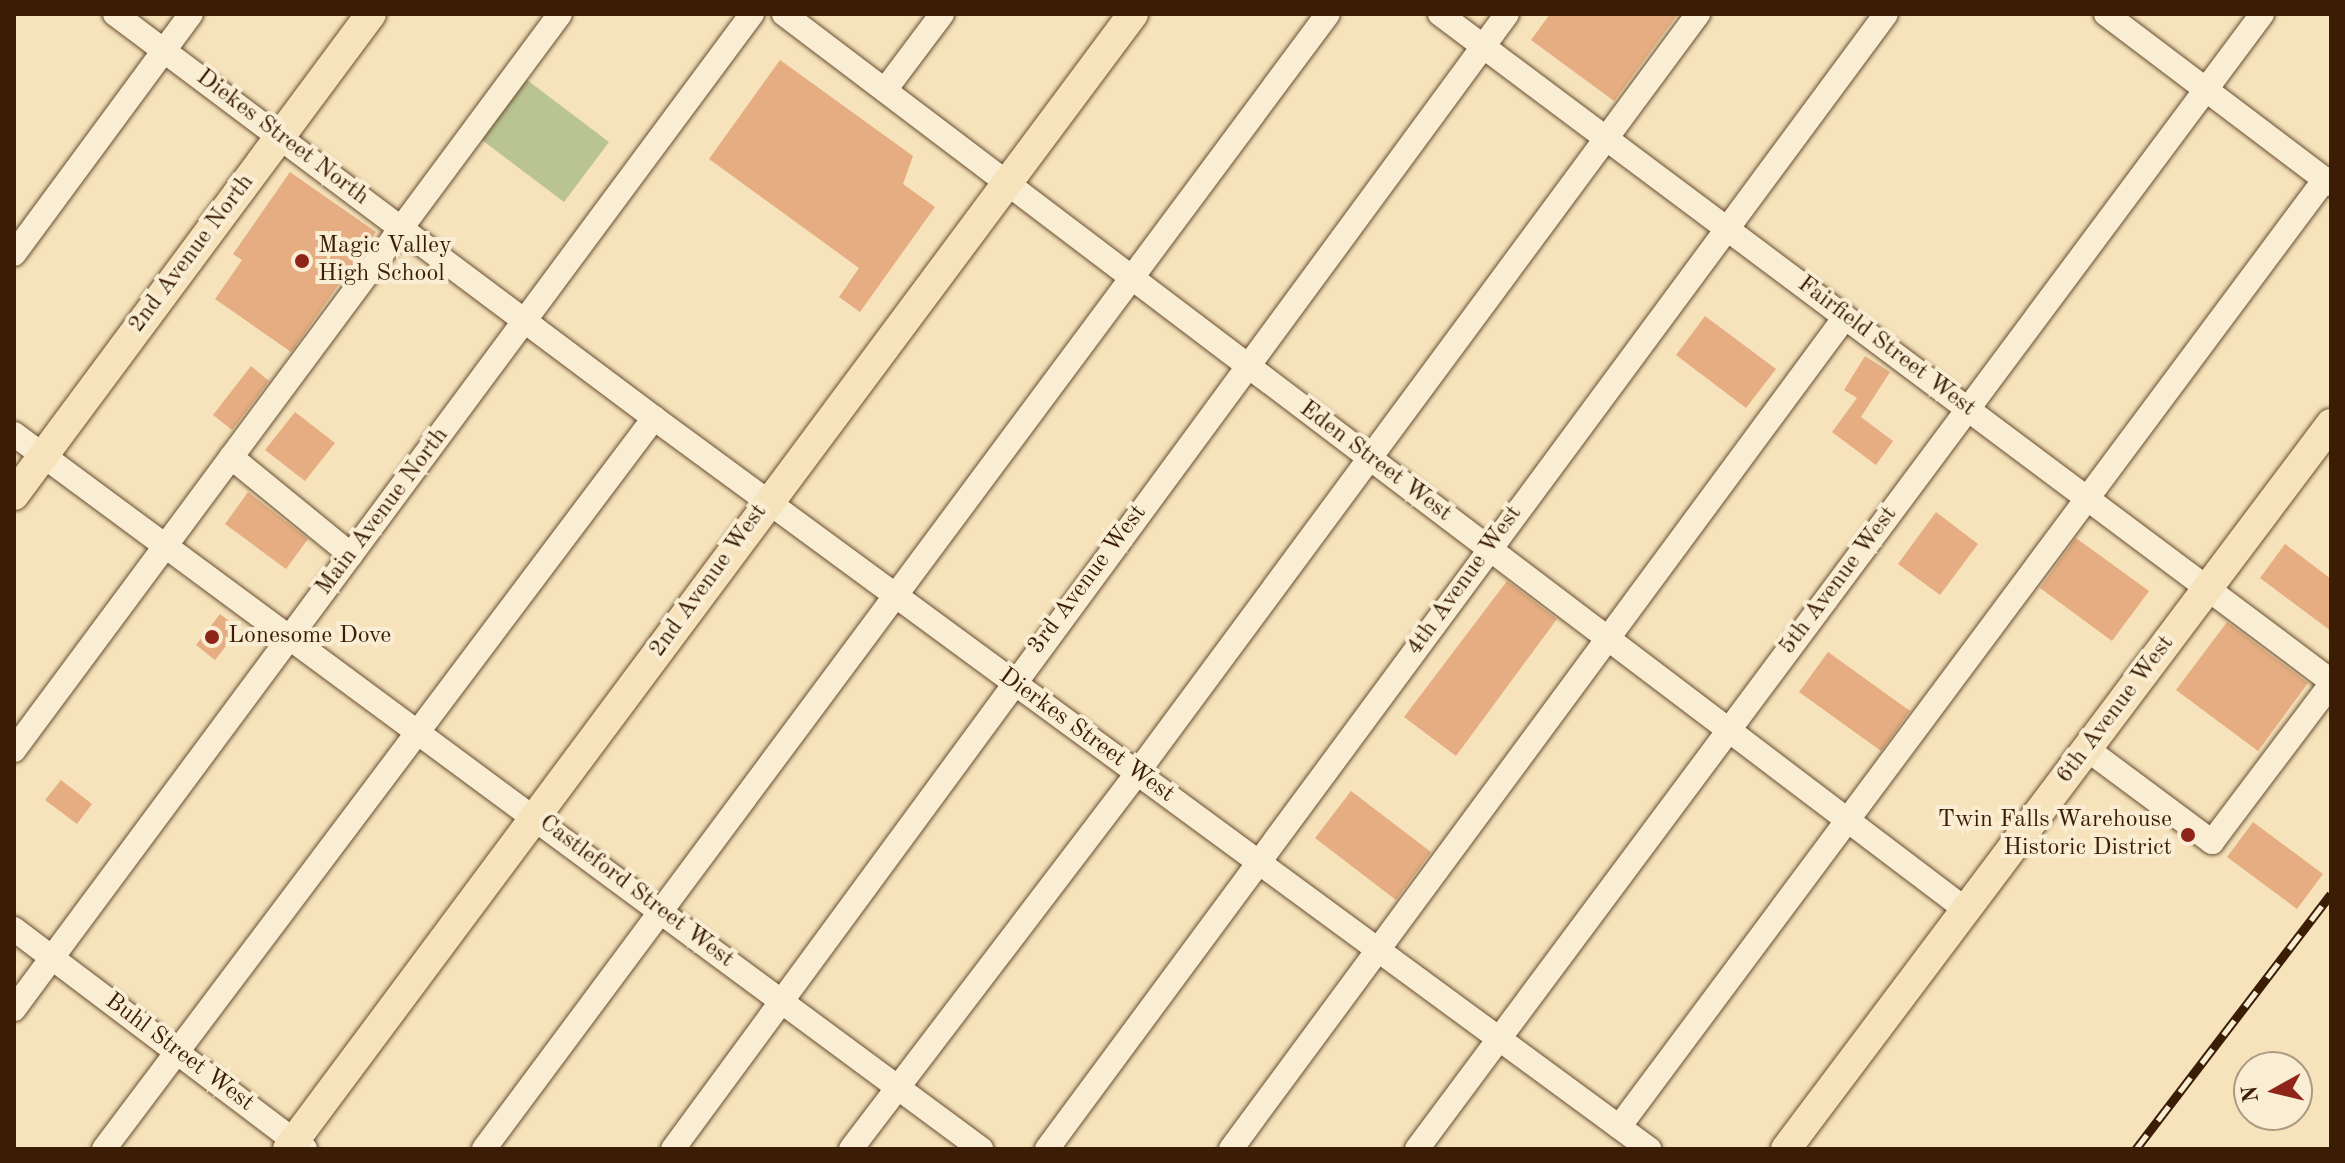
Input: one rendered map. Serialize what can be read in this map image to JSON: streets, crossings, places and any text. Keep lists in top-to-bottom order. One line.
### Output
{"streets":{"main road":["2nd Avenue North","2nd Avenue West","6th Avenue West"],"street":["Diekes Street North","Fairfield Street West","Eden Street West","Main Avenue North","3rd Avenue West","4th Avenue West","5th Avenue West","Dierkes Street West","Castleford Street West","Buhl Street West"]},"crossings":[["Diekes Street North","2nd Avenue North"],["Diekes Street North","Main Avenue North"],["Diekes Street North","Dierkes Street West"],["2nd Avenue North","Castleford Street West"],["Fairfield Street West","3rd Avenue West"],["Fairfield Street West","4th Avenue West"],["Fairfield Street West","5th Avenue West"],["Fairfield Street West","6th Avenue West"],["Eden Street West","3rd Avenue West"],["Eden Street West","2nd Avenue West"],["Eden Street West","4th Avenue West"],["Eden Street West","5th Avenue West"],["Eden Street West","6th Avenue West"],["Main Avenue North","Dierkes Street West"],["Main Avenue North","Castleford Street West"],["Main Avenue North","Buhl Street West"],["3rd Avenue West","Dierkes Street West"],["3rd Avenue West","Castleford Street West"],["2nd Avenue West","Dierkes Street West"],["2nd Avenue West","Castleford Street West"],["2nd Avenue West","Buhl Street West"],["4th Avenue West","Dierkes Street West"],["5th Avenue West","Dierkes Street West"]],"places":["Magic Valley High School","Lonesome Dove","Twin Falls Warehouse Historic District"],"north":"left"}
